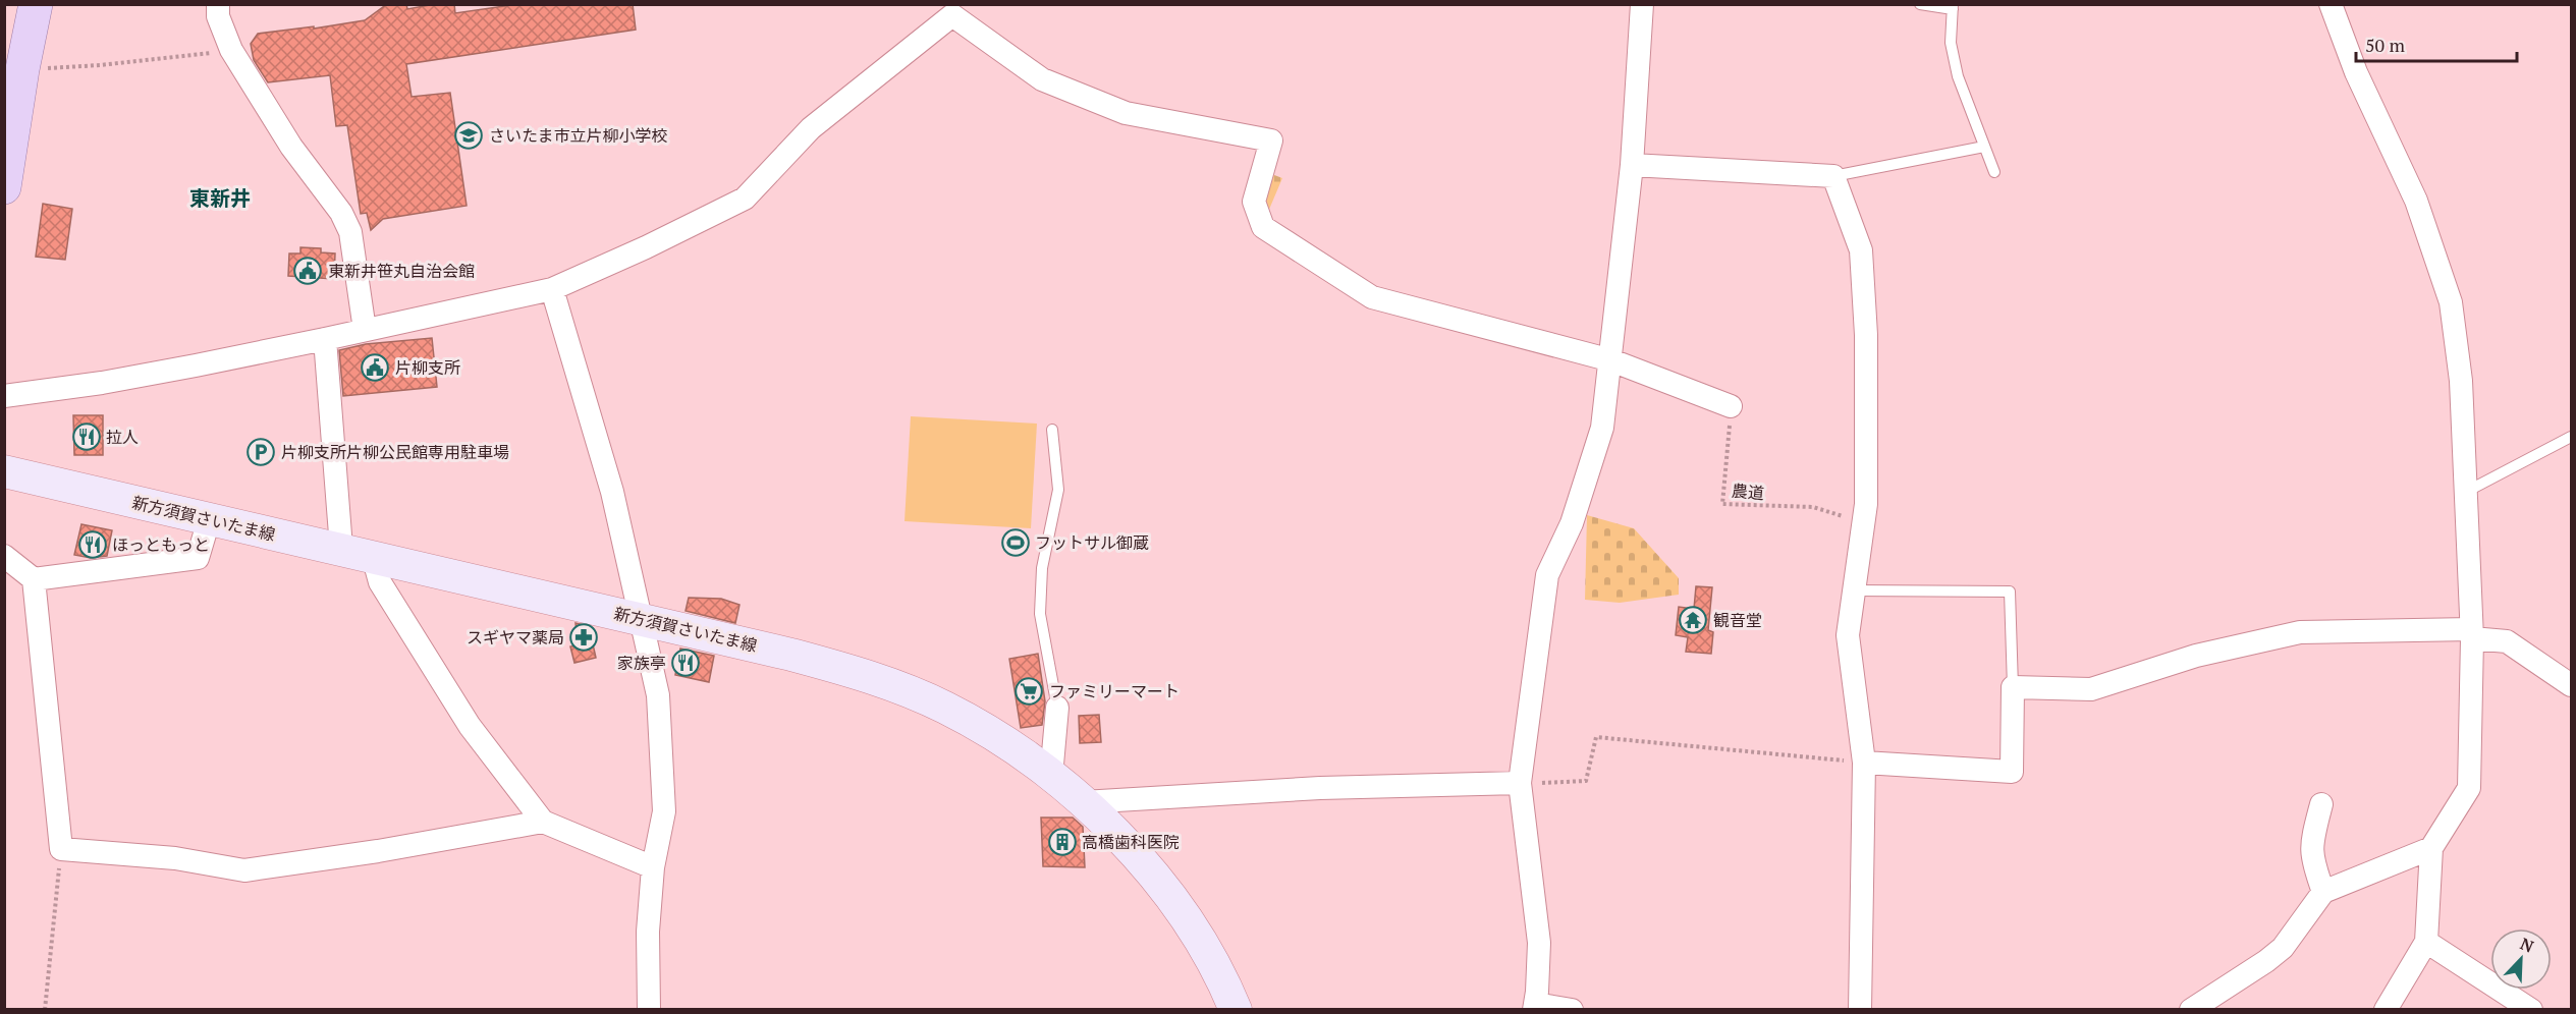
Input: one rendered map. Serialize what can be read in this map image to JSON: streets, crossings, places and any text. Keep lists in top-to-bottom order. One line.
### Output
{"streets":{"main road":["新方須賀さいたま線"],"path":["農道"]},"districts":["東新井"],"places":{"school or university":["さいたま市立片柳小学校"],"public building":["東新井笹丸自治会館","片柳支所"],"restaurant":["拉人","ほっともっと","家族亭"],"parking":["片柳支所片柳公民館専用駐車場"],"sports":["フットサル御蔵"],"temple":["観音堂"],"pharmacy":["スギヤマ薬局"],"supermarket":["ファミリーマート"],"building":["高橋歯科医院"]},"scale_bar":"50 m","north":"top right"}
